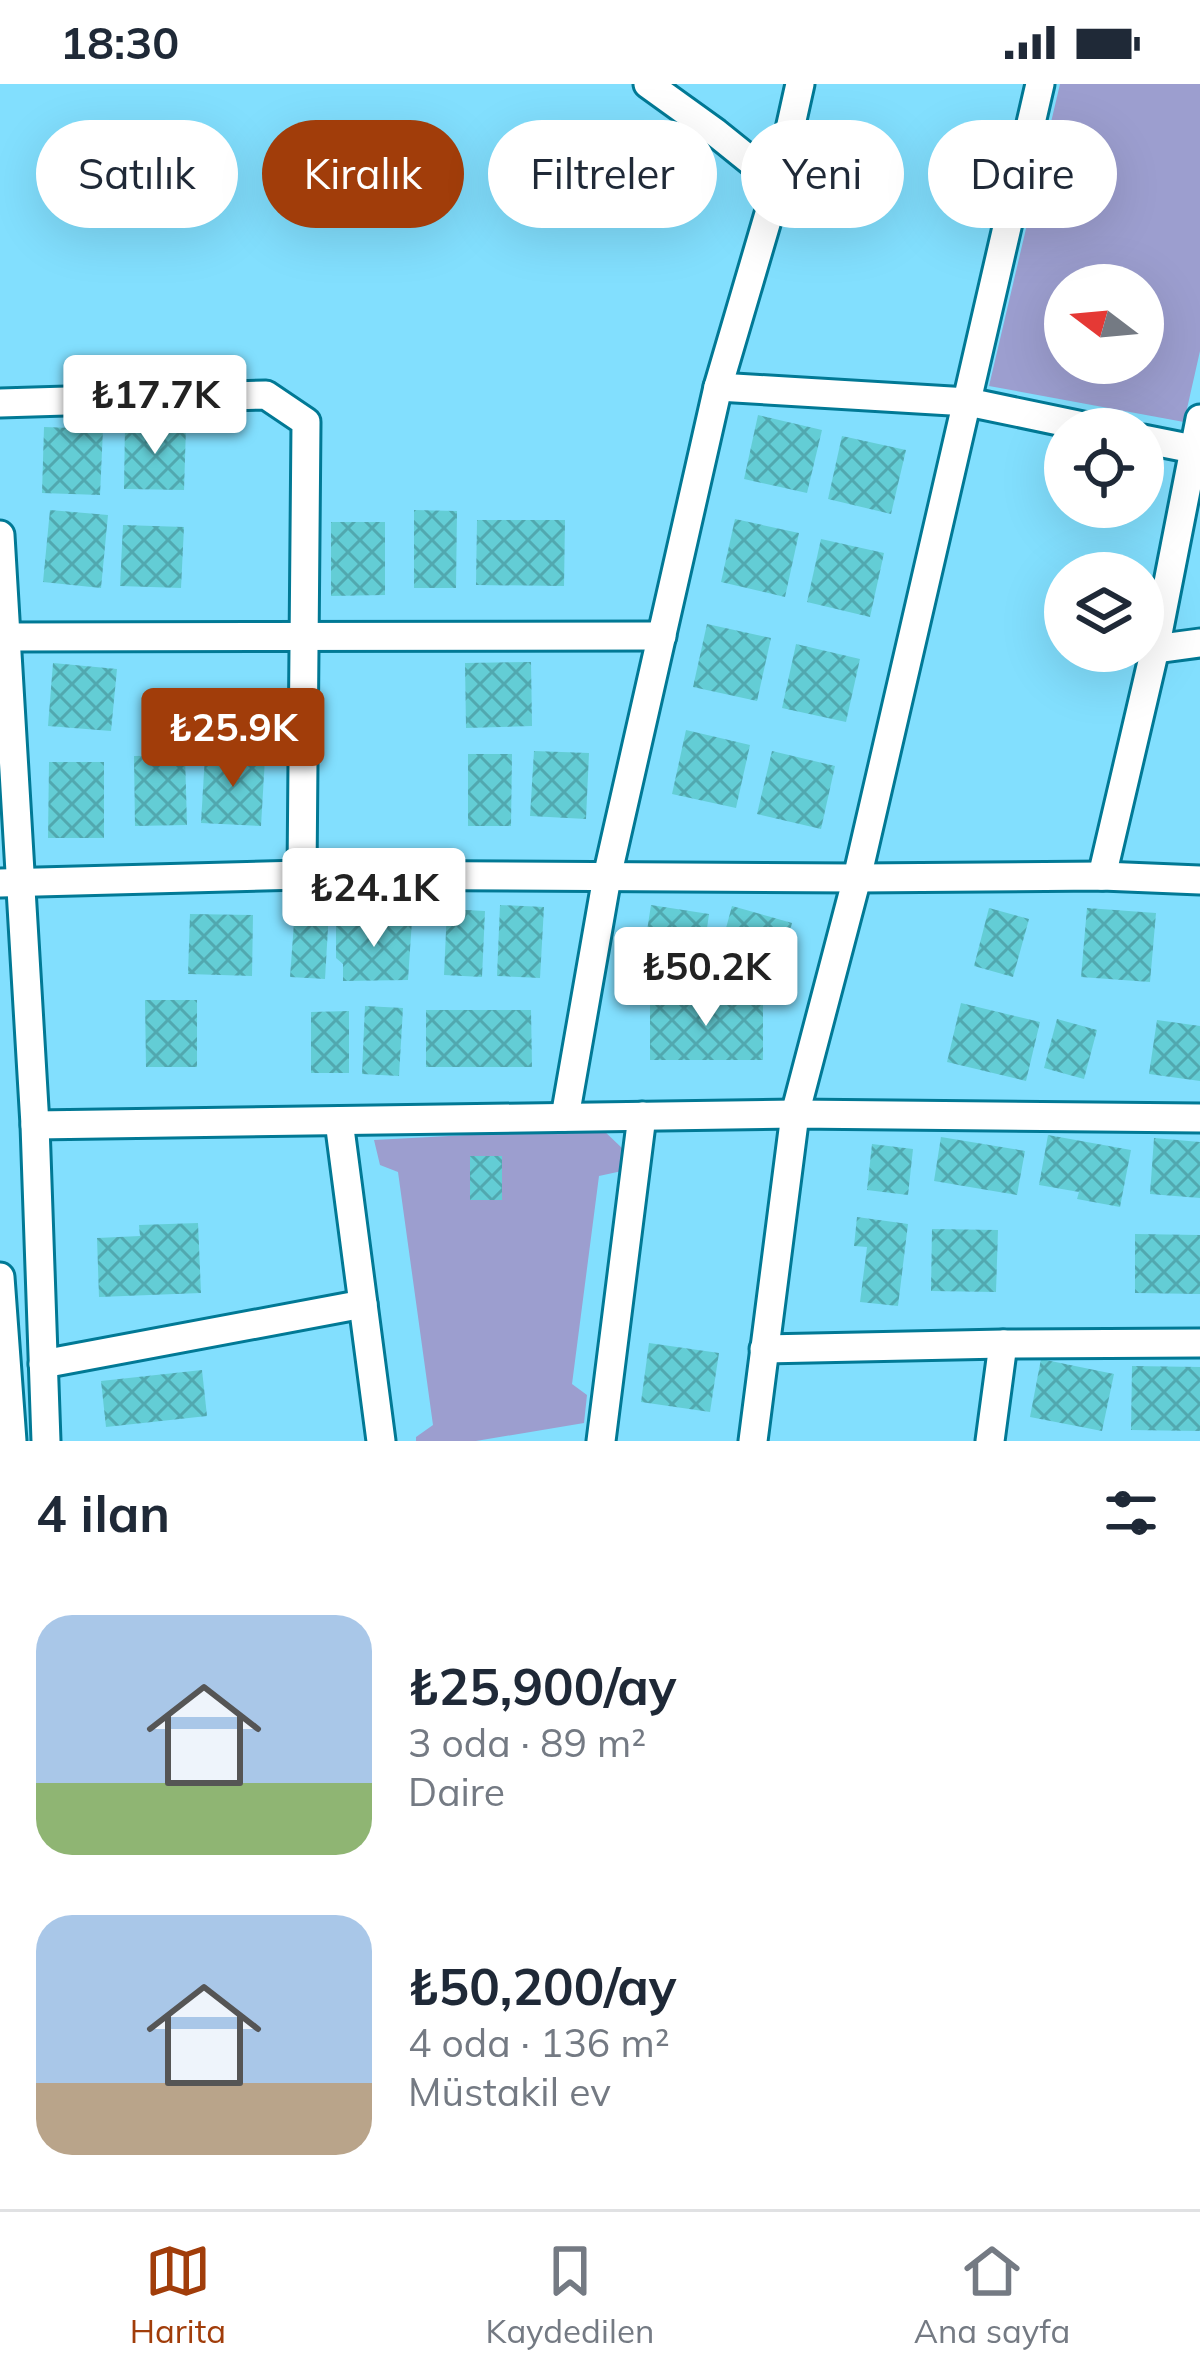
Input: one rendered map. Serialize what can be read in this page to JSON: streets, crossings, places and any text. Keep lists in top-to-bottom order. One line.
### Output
{"north":"left","page":{"status":"18:30","chip":["Satılık","Kiralık","Filtreler","Yeni","Daire"],"price":["₺17.7K","₺25.9K","₺24.1K","₺50.2K"],"heading":"4 ilan","list":[{"name":"₺25,900/ay","note":"3 oda · 89 m² · Daire"},{"name":"₺50,200/ay","note":"4 oda · 136 m² · Müstakil ev"}],"tabs":["Harita","Kaydedilen","Ana sayfa"]}}
